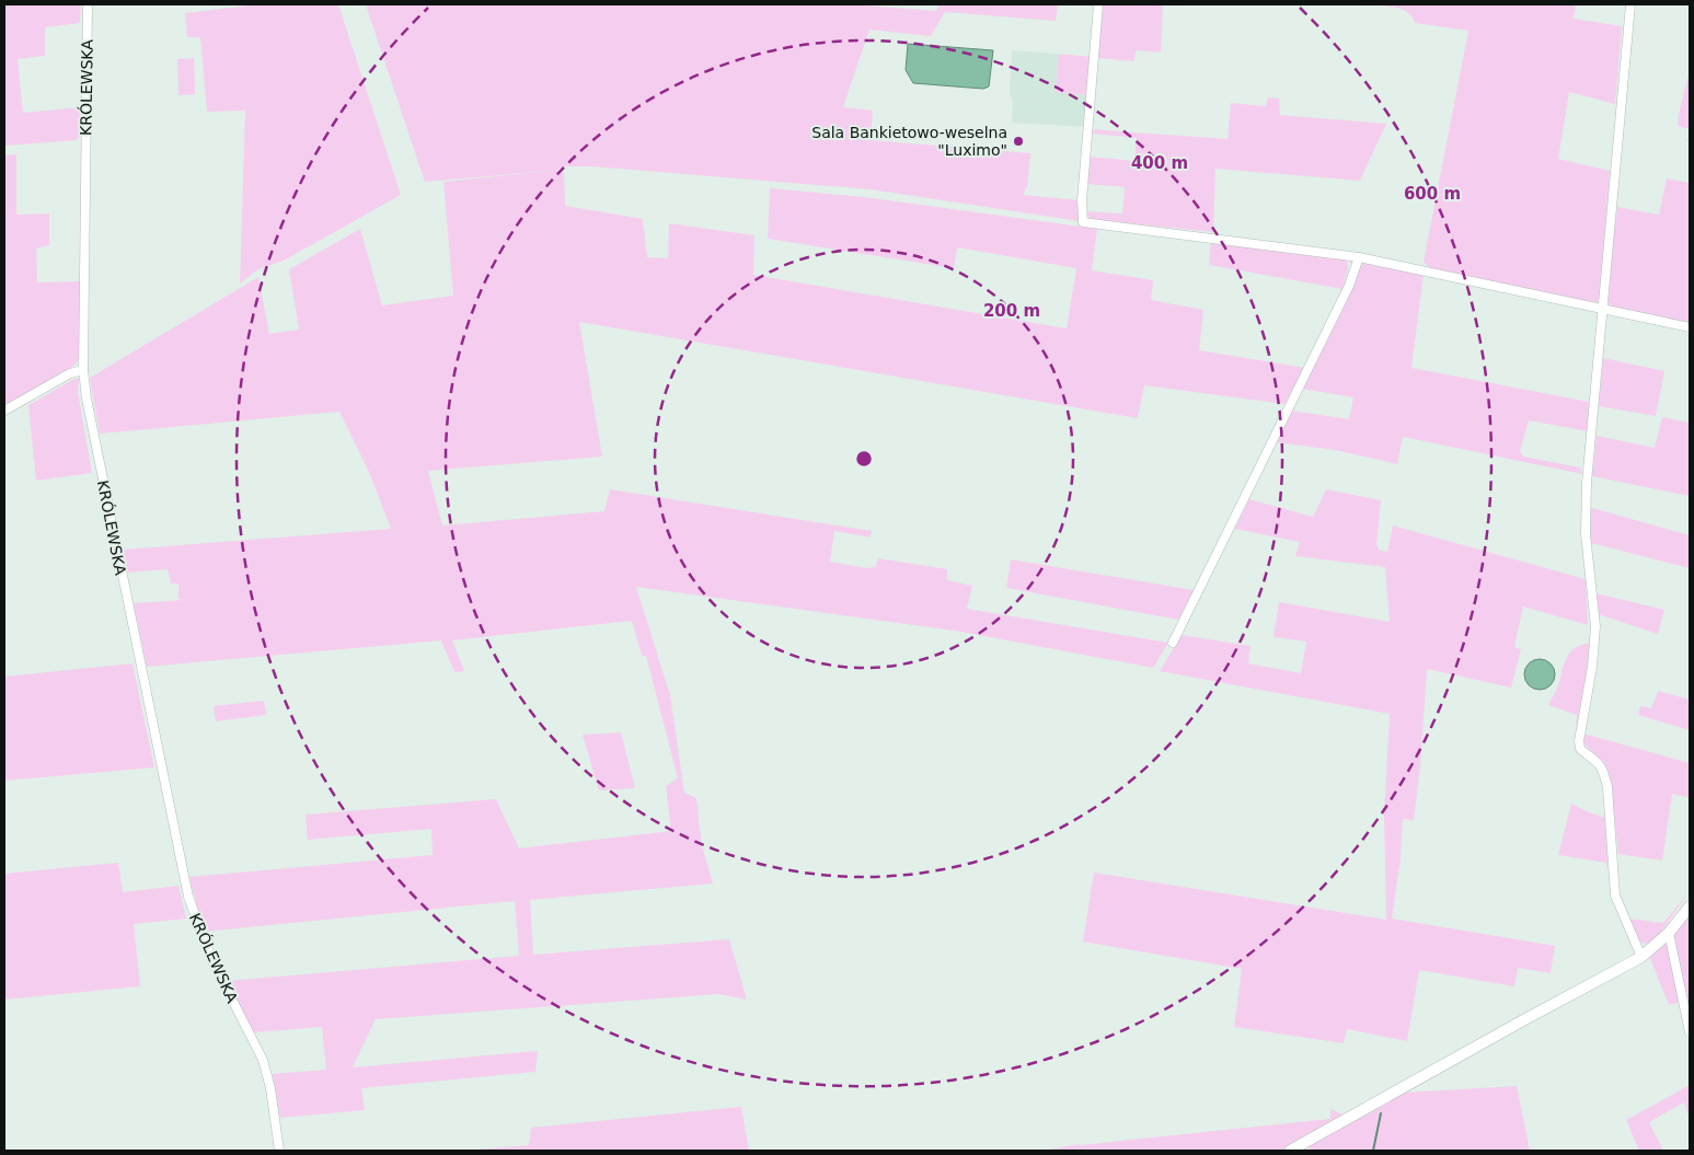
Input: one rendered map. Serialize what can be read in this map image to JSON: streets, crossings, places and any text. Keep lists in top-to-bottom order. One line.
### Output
{"streets":{"street":["KRÓLEWSKA"]},"places":["Sala Bankietowo-weselna \"Luximo\""],"rings":["400 m","600 m","200 m"]}
